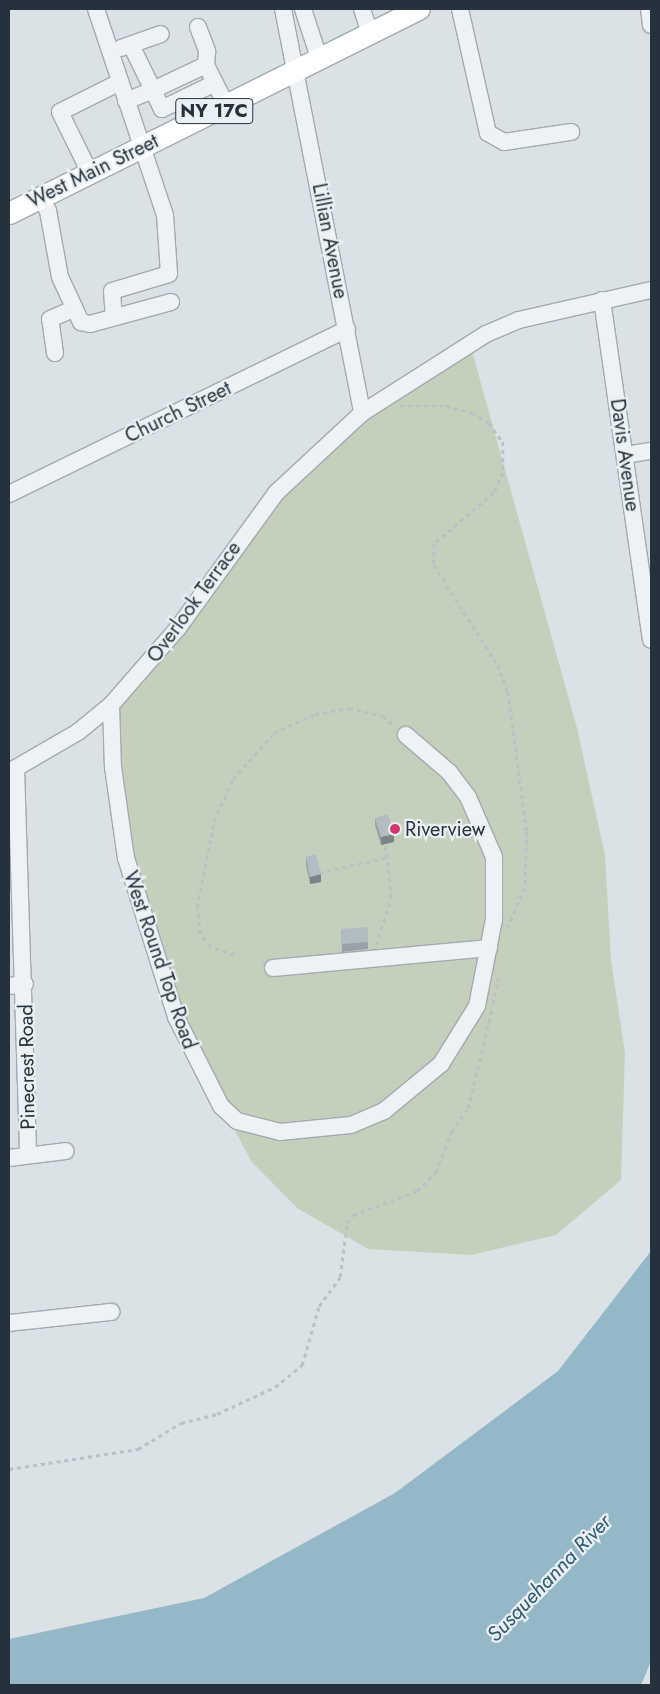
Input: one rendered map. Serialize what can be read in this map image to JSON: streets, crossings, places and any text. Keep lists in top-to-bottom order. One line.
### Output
{"streets":{"main road":["NY 17C","West Main Street"],"street":["Lillian Avenue","Church Street","Davis Avenue","Overlook Terrace","West Round Top Road","Pinecrest Road"]},"crossings":[["West Main Street","Lillian Avenue"],["Lillian Avenue","Church Street"],["Lillian Avenue","Overlook Terrace"],["Davis Avenue","Overlook Terrace"],["Overlook Terrace","West Round Top Road"],["Overlook Terrace","Pinecrest Road"]],"water":["Susquehanna River"],"places":["Riverview"]}
